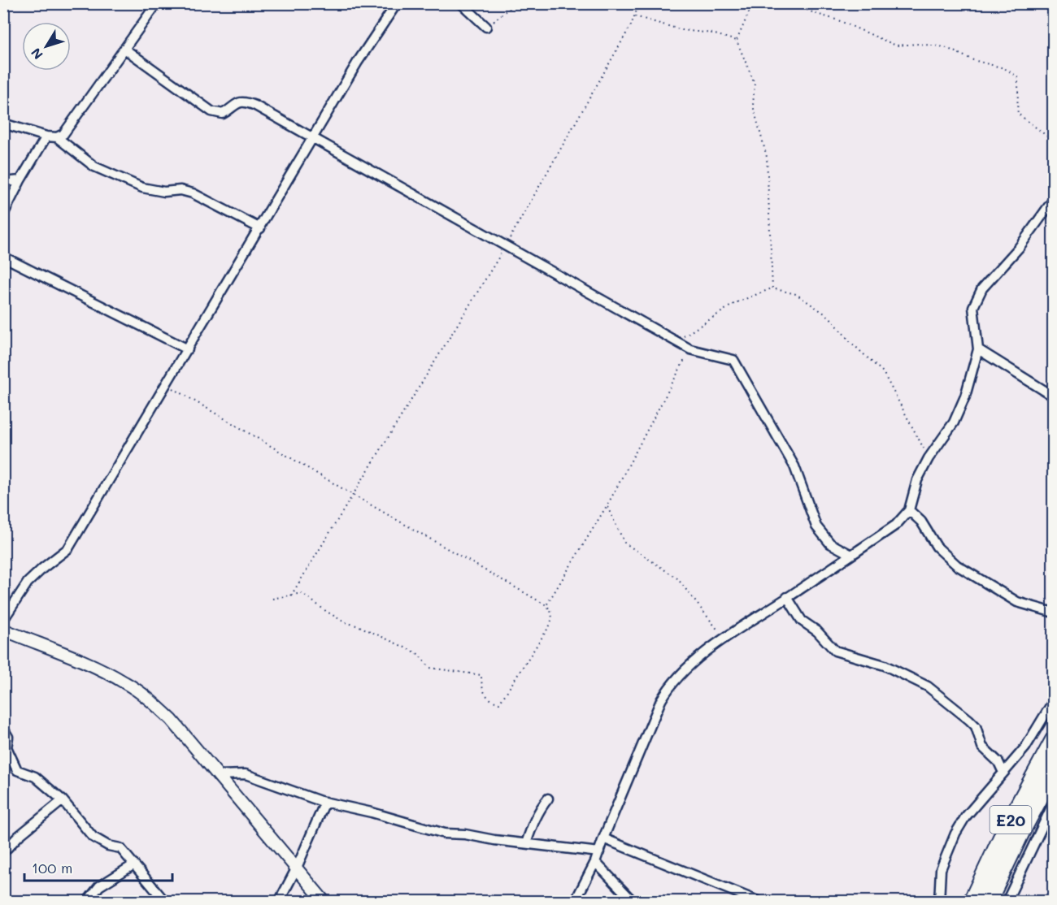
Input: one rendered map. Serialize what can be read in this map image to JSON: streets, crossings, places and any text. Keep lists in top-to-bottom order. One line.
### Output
{"streets":{"highway":["E20"]},"scale_bar":"100 m","north":"bottom left"}
